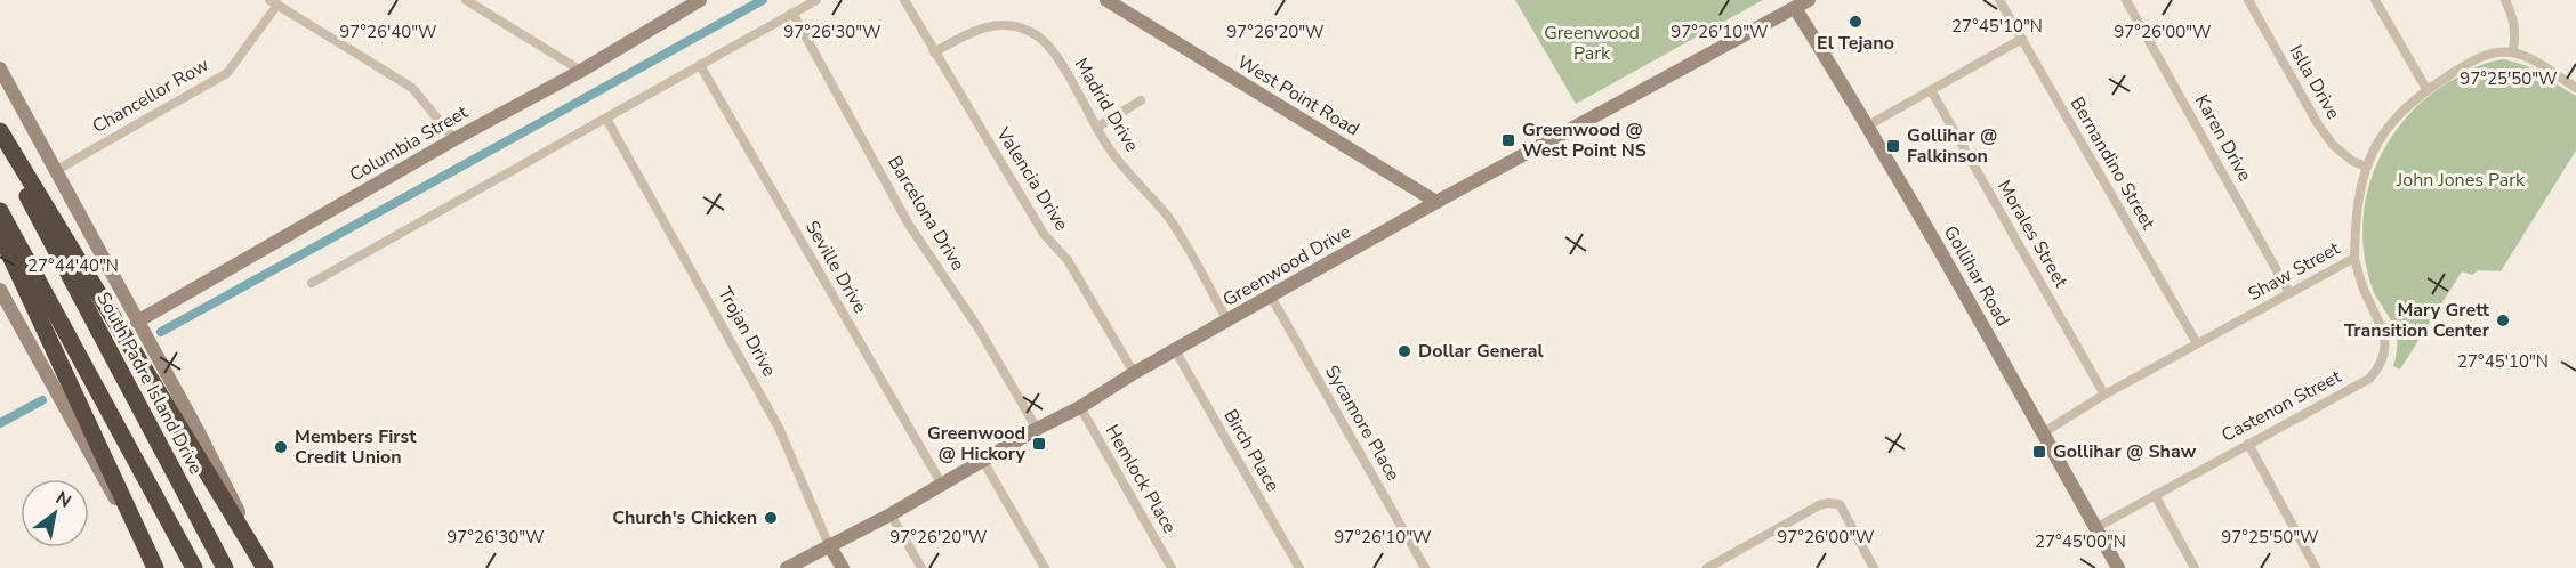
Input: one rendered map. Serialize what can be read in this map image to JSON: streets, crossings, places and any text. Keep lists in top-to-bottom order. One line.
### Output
{"streets":{"highway":["South Padre Island Drive"],"main road":["West Point Road","Columbia Street","Greenwood Drive","Gollihar Road","Trojan Drive"],"street":["Islla Drive","Chancellor Row","Madrid Drive","Karen Drive","Bernandino Street","Valencia Drive","Barcelona Drive","Morales Street","Seville Drive","Shaw Street","Castenon Street","Sycamore Place","Birch Place","Hemlock Place"]},"crossings":[["Islla Drive","Shaw Street"],["West Point Road","Greenwood Drive"],["Madrid Drive","Valencia Drive"],["Madrid Drive","Greenwood Drive"],["Karen Drive","Shaw Street"],["Bernandino Street","Shaw Street"],["Valencia Drive","Greenwood Drive"],["Barcelona Drive","Greenwood Drive"],["Morales Street","Shaw Street"],["Greenwood Drive","Seville Drive"],["Greenwood Drive","Gollihar Road"],["Greenwood Drive","Trojan Drive"],["Greenwood Drive","Sycamore Place"],["Greenwood Drive","Birch Place"],["Greenwood Drive","Hemlock Place"],["Shaw Street","Gollihar Road"],["Shaw Street","Castenon Street"],["Gollihar Road","Castenon Street"]],"parks":["Greenwood Park","John Jones Park"],"places":{"other":["El Tejano","Mary Grett Transition Center","Dollar General","Members First Credit Union","Church's Chicken"],"transit":["Greenwood @ West Point NS","Gollihar @ Falkinson","Greenwood @ Hickory","Gollihar @ Shaw"]},"north":"top right","coordinates":["27°45'10\"N","97°26'30\"W","97°26'10\"W","97°26'00\"W","97°26'40\"W","97°26'20\"W","97°25'50\"W","27°44'40\"N","27°45'00\"N"]}
